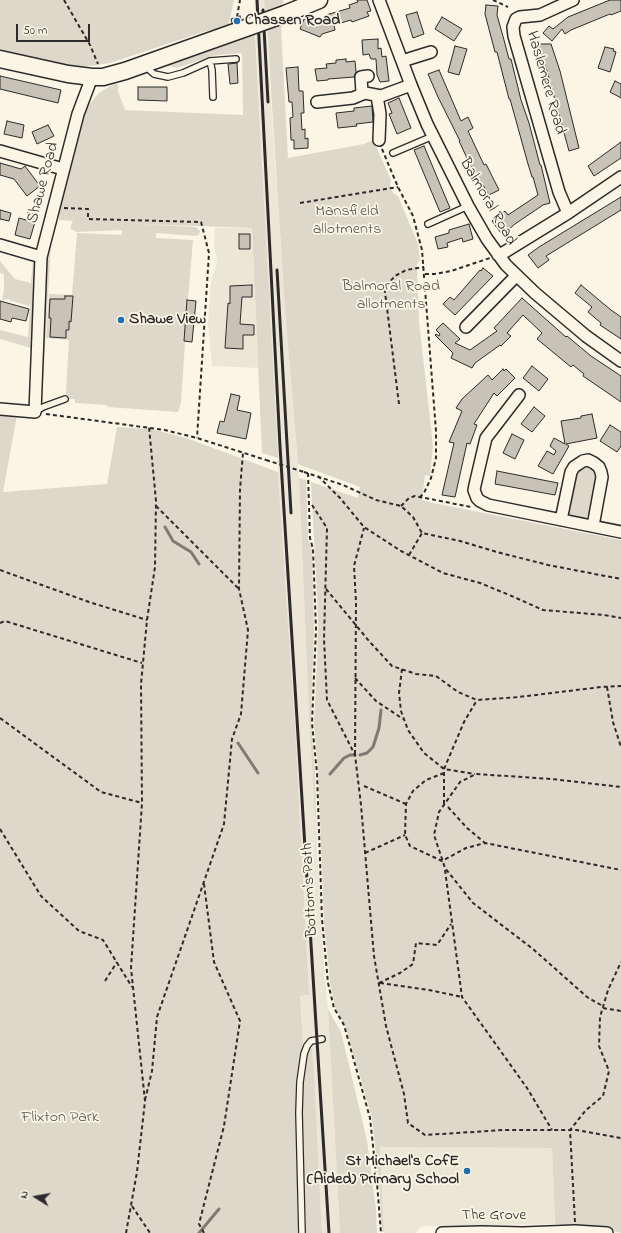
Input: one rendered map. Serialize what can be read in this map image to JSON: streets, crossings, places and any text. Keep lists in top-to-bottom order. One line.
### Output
{"streets":{"street":["Haslemere Road","Shawe Road","Balmoral Road","The Grove"],"path":["Bottom's Path"]},"parks":["Mansfield allotments","Balmoral Road allotments","Flixton Park"],"places":["Chassen Road","Shawe View","St Michael's CofE (Aided) Primary School"],"scale_bar":"50 m","north":"left"}
